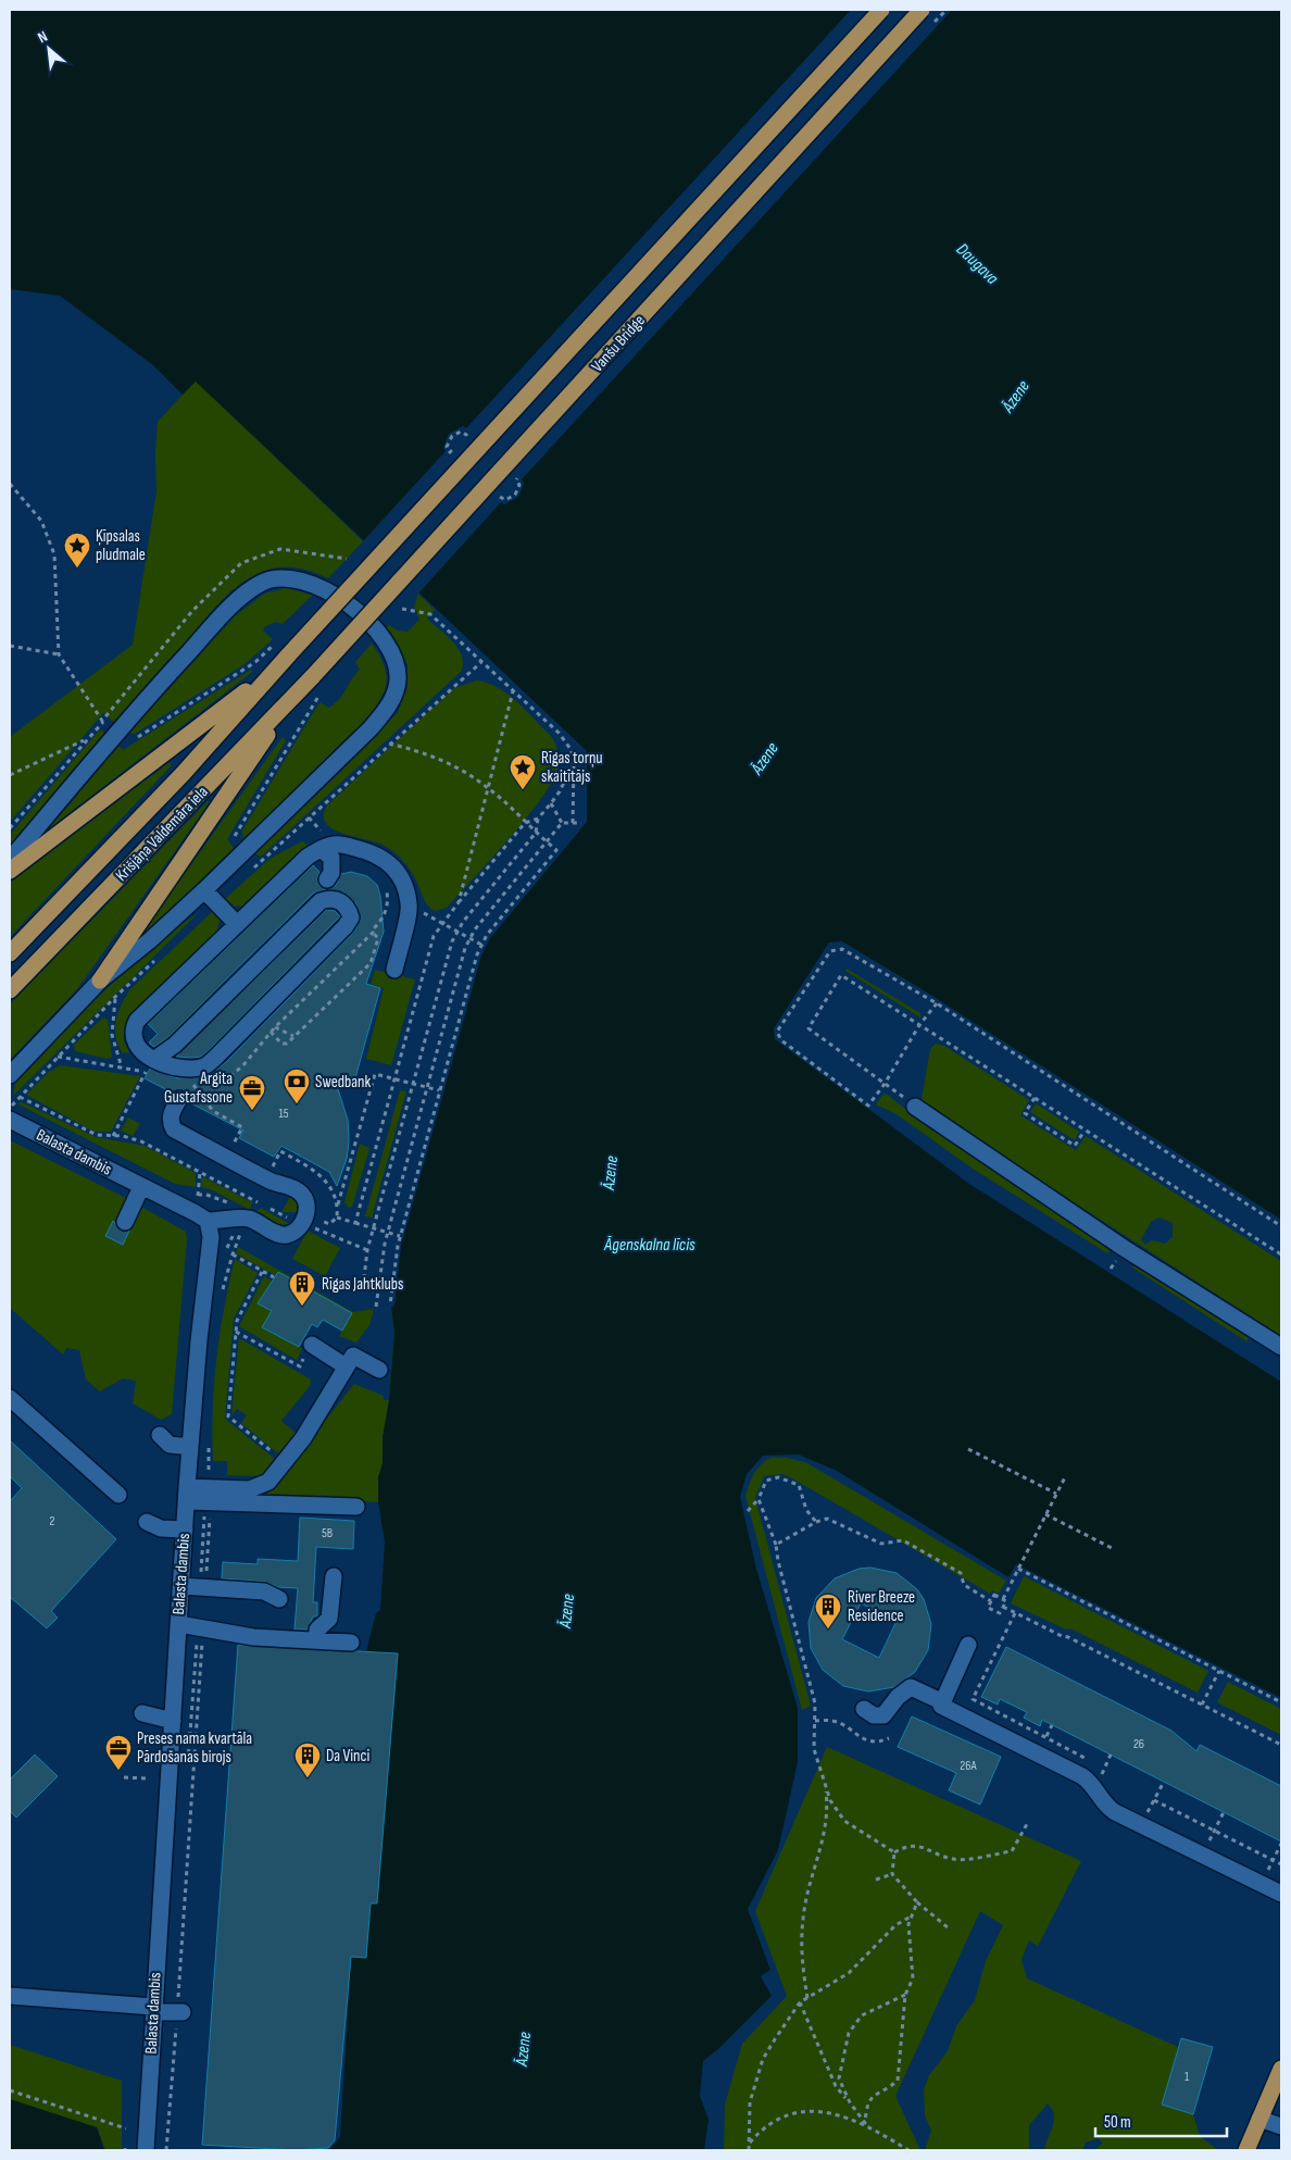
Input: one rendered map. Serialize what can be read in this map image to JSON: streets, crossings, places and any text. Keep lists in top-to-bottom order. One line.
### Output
{"streets":{"main road":["Vanšu Bridge","Krišjāņa Valdemāra iela"],"street":["Balasta dambis"]},"crossings":[["Vanšu Bridge","Krišjāņa Valdemāra iela"]],"water":["Daugava","Āzene","Āgenskalna līcis"],"places":{"place":["Ķīpsalas pludmale","Rīgas torņu skaitītājs"],"bank":["Swedbank"],"office":["Argita Gustafssone","Preses nama kvartāla Pārdošanas birojs"],"building":["Rīgas Jahtklubs","River Breeze Residence","Da Vinci"]},"house_numbers":["15","2","5B","26","26A","1"],"scale_bar":"50 m","north":"top left"}
